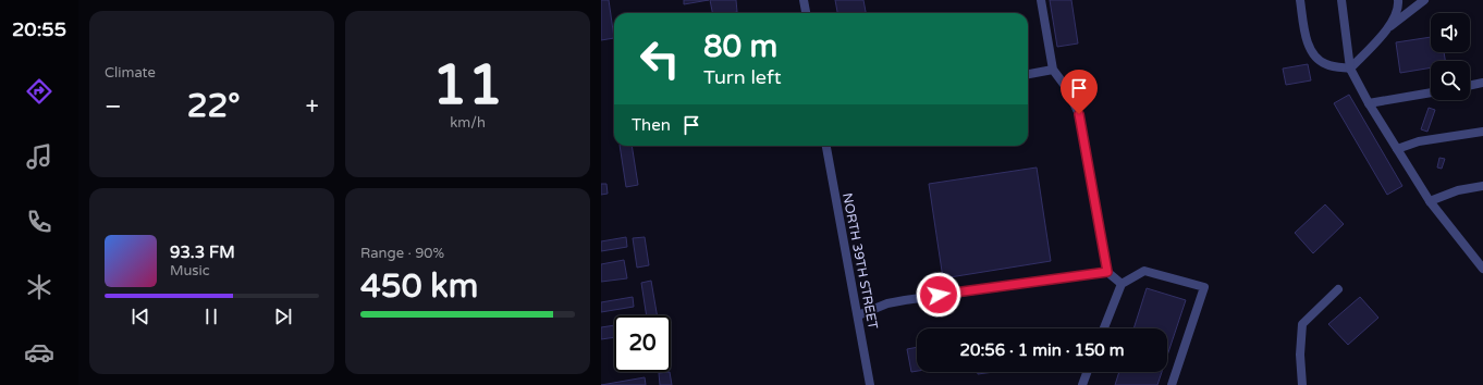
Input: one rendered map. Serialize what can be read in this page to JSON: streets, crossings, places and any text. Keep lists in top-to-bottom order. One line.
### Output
{"streets":{"street":["NORTH 39TH STREET"]},"page":{"tabs":"20:55","tile":["Climate",["11","km/h"],["Range · 90%","450 km"]],"turn":["80 m","Turn left"],"heat":["−","22°","+"],"then":"Then","song":["93.3 FM","Music"],"limit":"20","trip":"20:56 · 1 min · 150 m"}}
